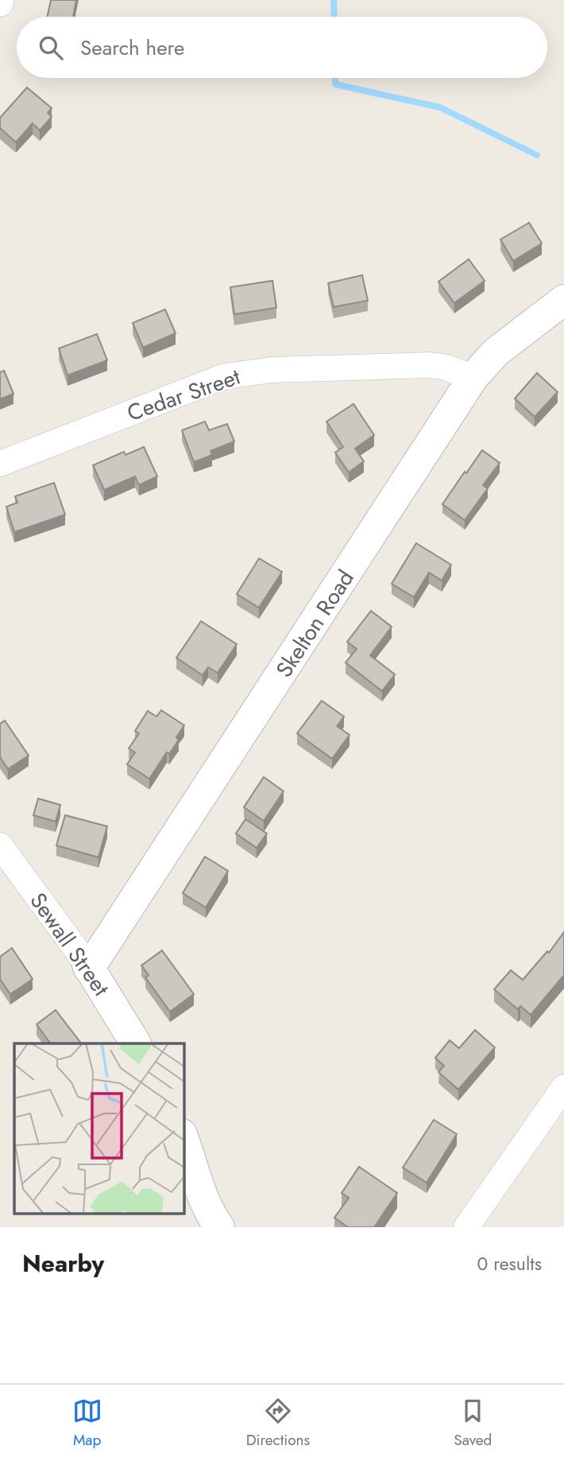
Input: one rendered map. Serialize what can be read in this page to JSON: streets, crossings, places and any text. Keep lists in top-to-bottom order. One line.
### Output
{"streets":{"street":["Cedar Street","Skelton Road","Sewall Street"]},"crossings":[["Cedar Street","Skelton Road"],["Skelton Road","Sewall Street"]],"page":{"search":"Search here","heading":["Nearby","0 results"],"nav":["Map","Directions","Saved"]}}
